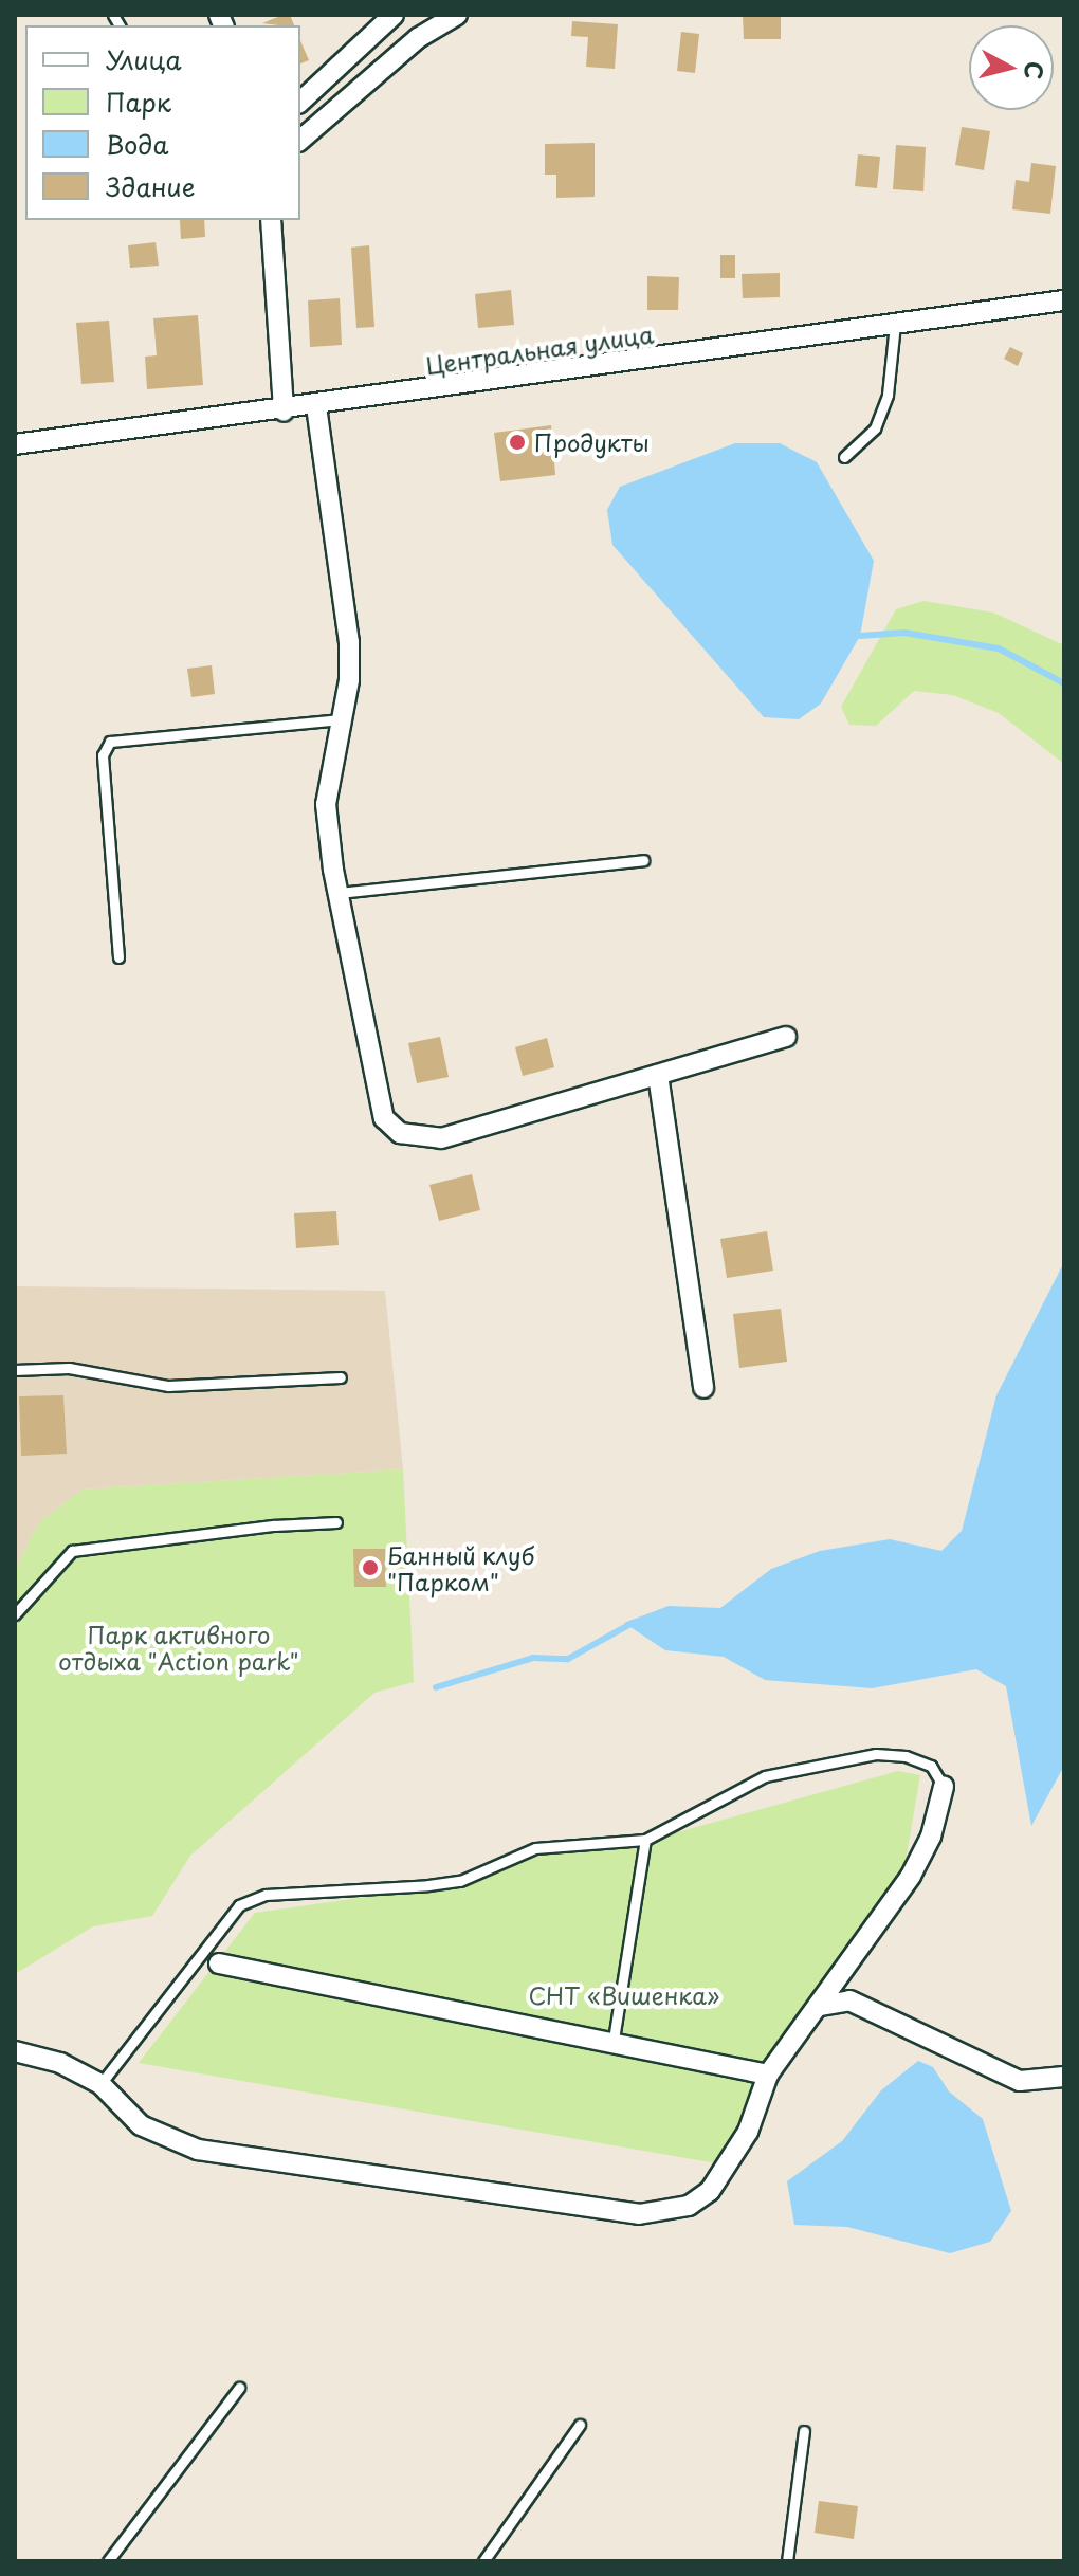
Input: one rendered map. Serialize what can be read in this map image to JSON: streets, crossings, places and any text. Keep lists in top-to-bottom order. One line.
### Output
{"streets":{"street":["Центральная улица"]},"parks":["Парк активного отдыха \"Action park\"","СНТ «Вишенка»"],"places":["Продукты","Банный клуб \"Парком\""],"legend":["Улица","Парк","Вода","Здание"],"north":"right"}
